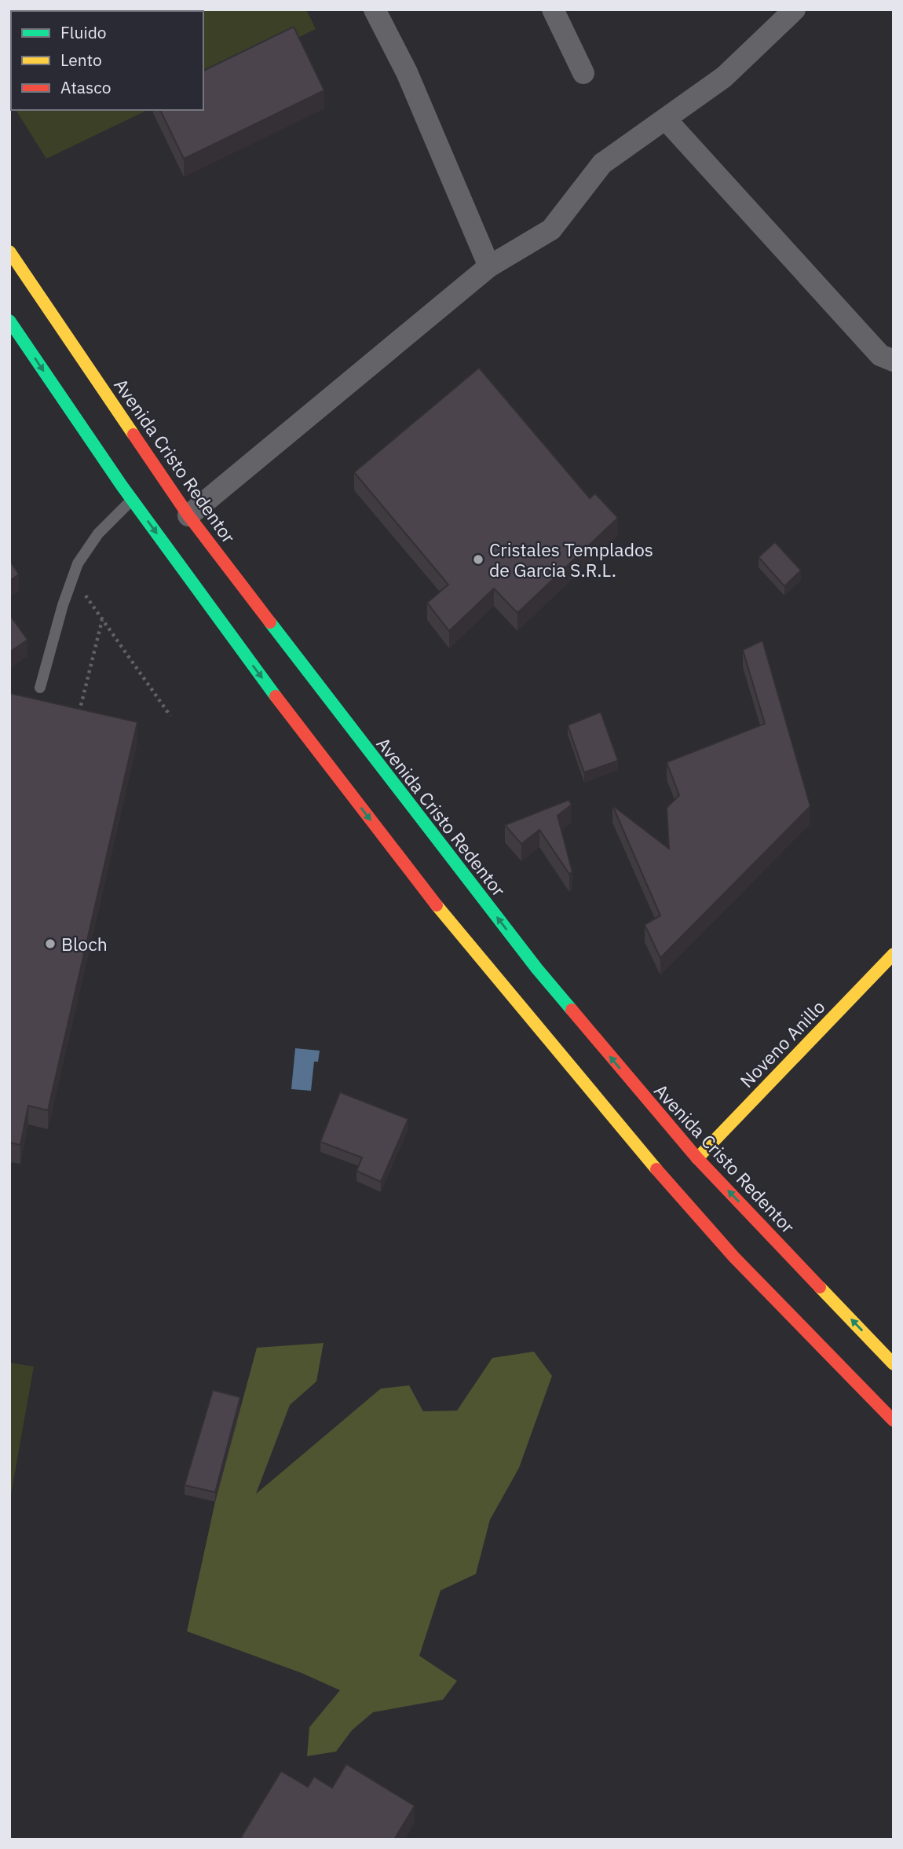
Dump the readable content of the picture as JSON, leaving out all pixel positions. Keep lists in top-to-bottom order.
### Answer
{
  "streets": {
    "main road": ["Avenida Cristo Redentor", "Noveno Anillo"]
  },
  "crossings": [
    ["Avenida Cristo Redentor", "Noveno Anillo"]
  ],
  "places": ["Cristales Templados de Garcia S.R.L.", "Bloch"],
  "legend": ["Fluido", "Lento", "Atasco"]
}
